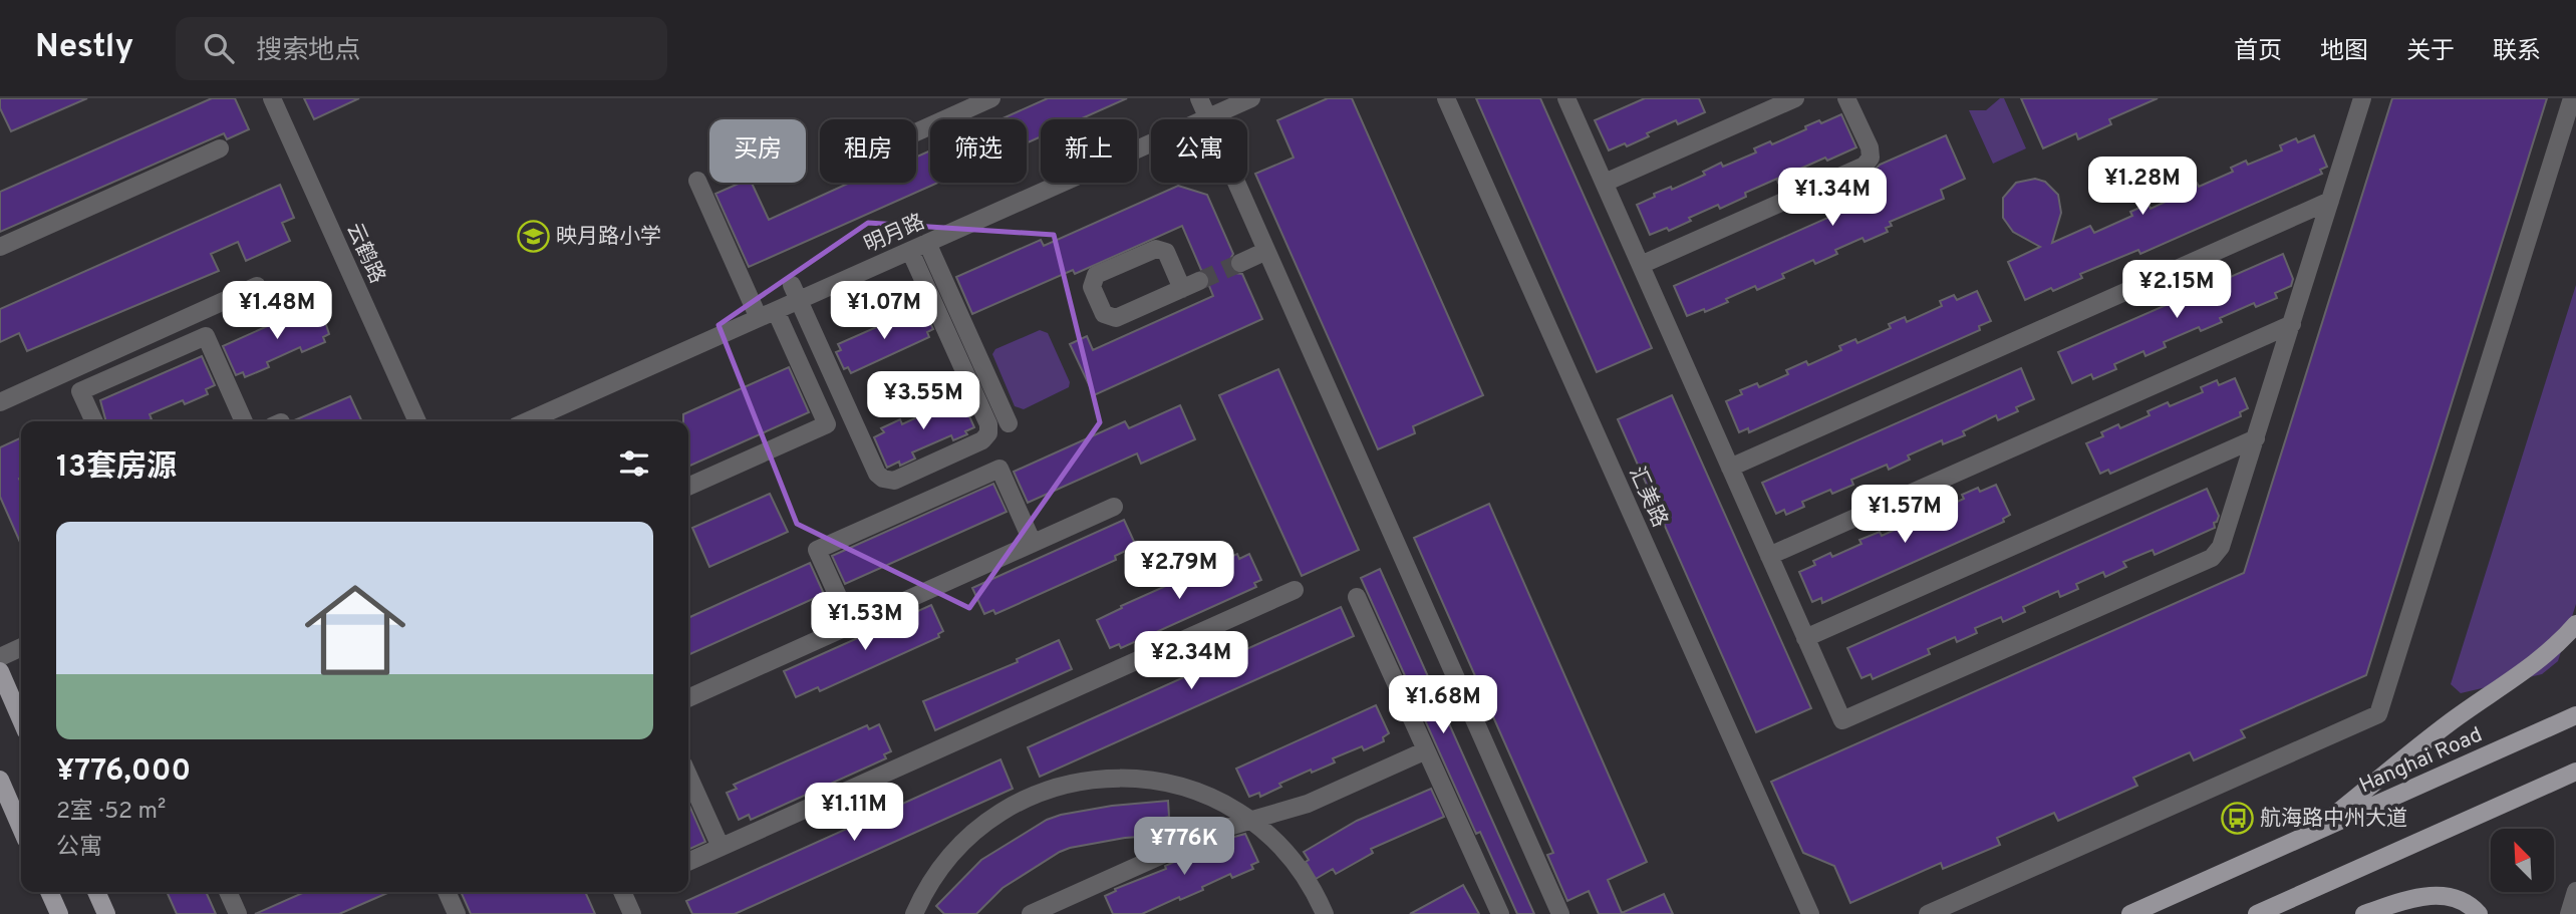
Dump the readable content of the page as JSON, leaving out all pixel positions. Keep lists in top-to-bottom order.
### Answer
{
  "streets": {
    "main road": ["Hanghai Road"],
    "street": ["明月路", "云鹤路", "汇美路"]
  },
  "places": {
    "school or university": ["映月路小学"],
    "bus stop": ["航海路中州大道"]
  },
  "north": "top left",
  "page": {
    "header": "Nestly",
    "search": "搜索地点",
    "nav": [
      "首页",
      "地图",
      "关于",
      "联系"
    ],
    "chip": [
      "买房",
      "租房",
      "筛选",
      "新上",
      "公寓"
    ],
    "price": [
      "¥1.28M",
      "¥1.34M",
      "¥2.15M",
      "¥1.48M",
      "¥1.07M",
      "¥3.55M",
      "¥1.57M",
      "¥2.79M",
      "¥1.53M",
      "¥2.34M",
      "¥1.68M",
      "¥1.11M",
      "¥776K"
    ],
    "heading": "13套房源",
    "list": [
      {
        "name": "¥776,000",
        "note": "2室 · 52 m² · 公寓"
      }
    ]
  }
}
